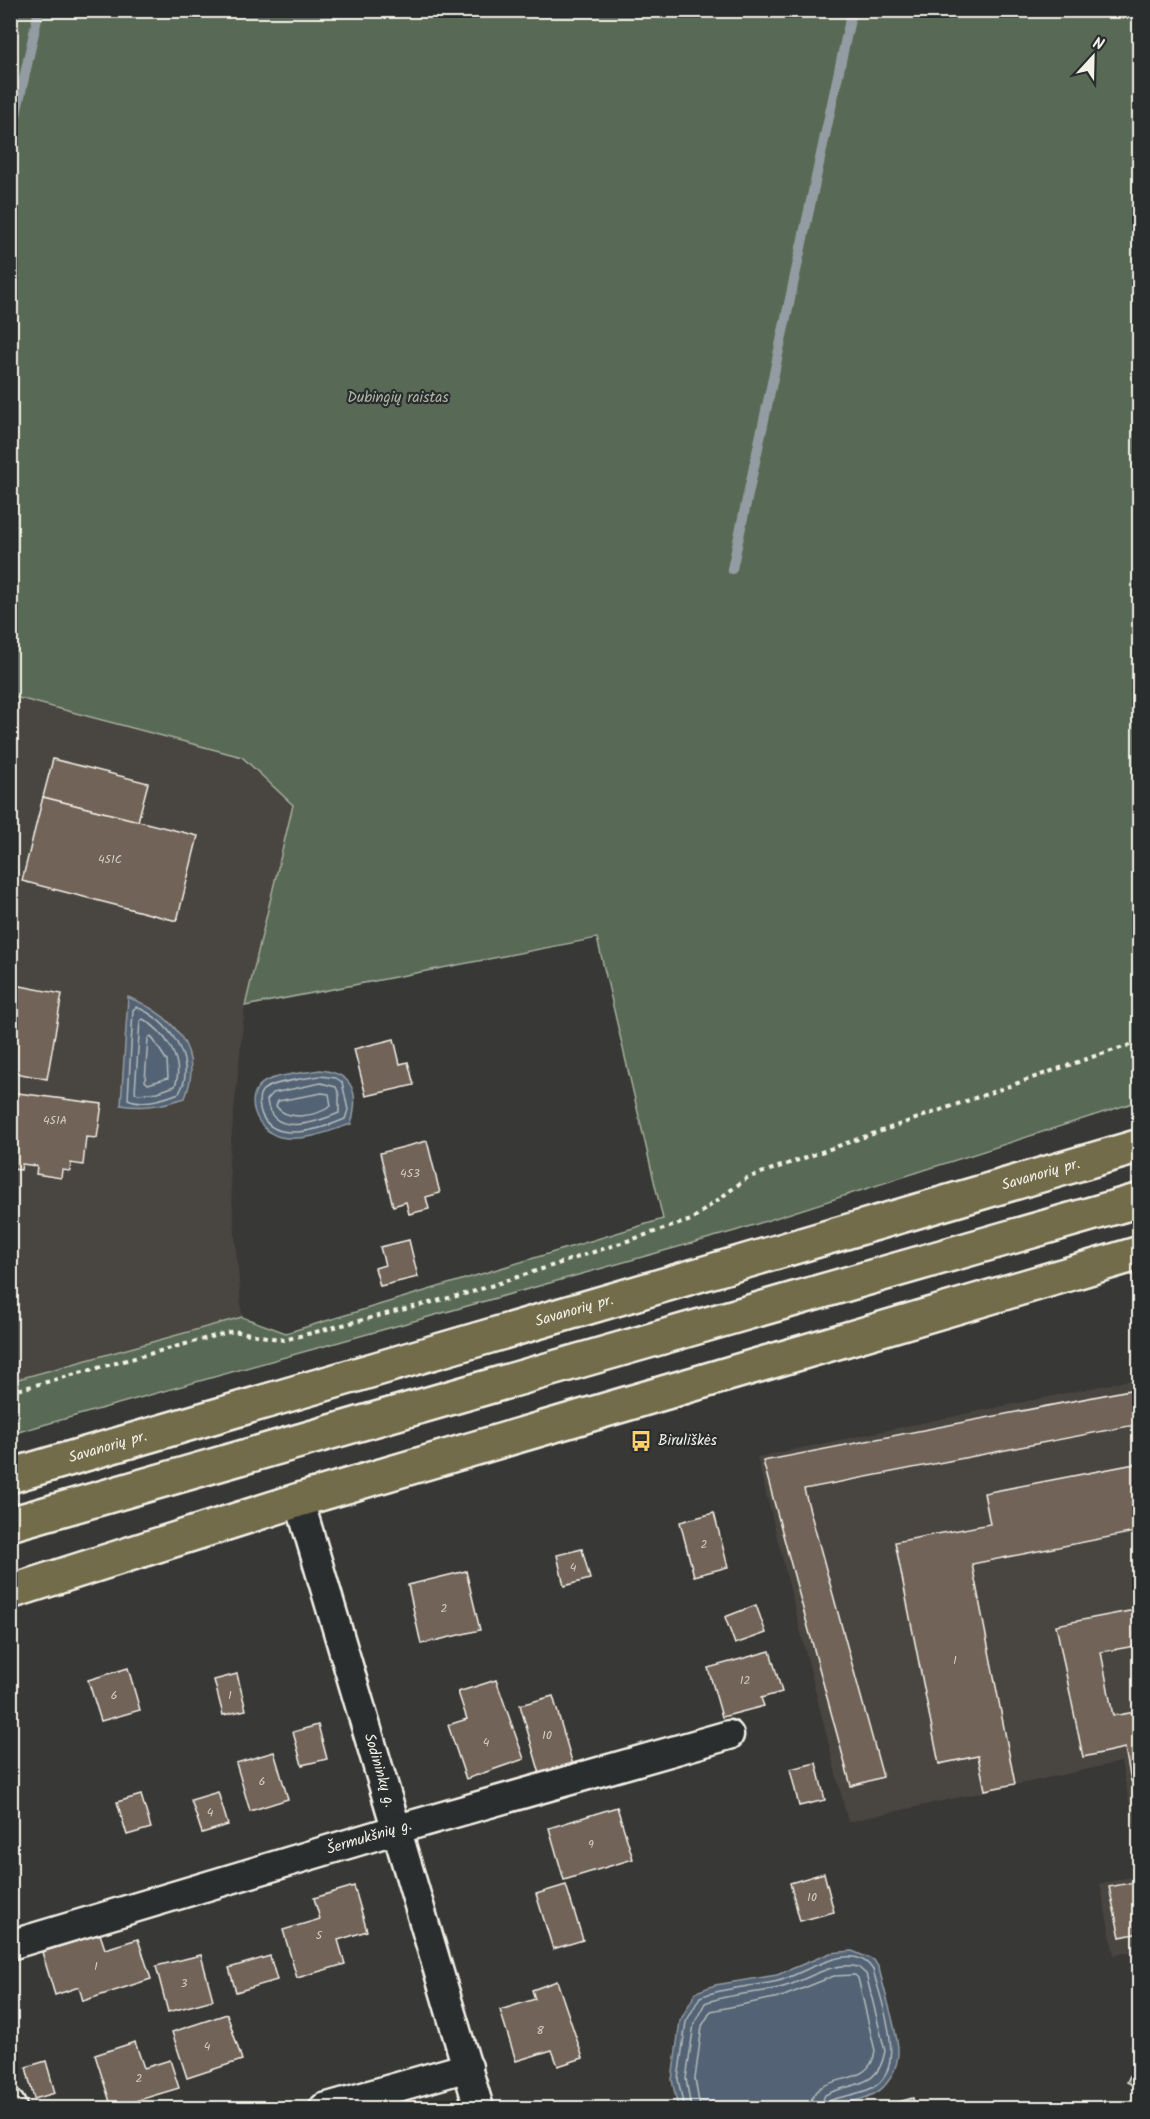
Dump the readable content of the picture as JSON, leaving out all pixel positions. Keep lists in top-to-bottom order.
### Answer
{
  "streets": {
    "highway": ["Savanorių pr."],
    "street": ["Sodininkų g.", "Šermukšnių g."]
  },
  "crossings": [
    ["Sodininkų g.", "Šermukšnių g."]
  ],
  "parks": ["Dubingių raistas"],
  "places": {
    "bus stop": ["Biruliškės"]
  },
  "house_numbers": [
    "451C",
    "451A",
    "453",
    "2",
    "4",
    "2",
    "1",
    "12",
    "6",
    "1",
    "10",
    "4",
    "6",
    "4",
    "9",
    "10",
    "5",
    "1",
    "3",
    "8",
    "4",
    "2"
  ],
  "north": "top"
}
